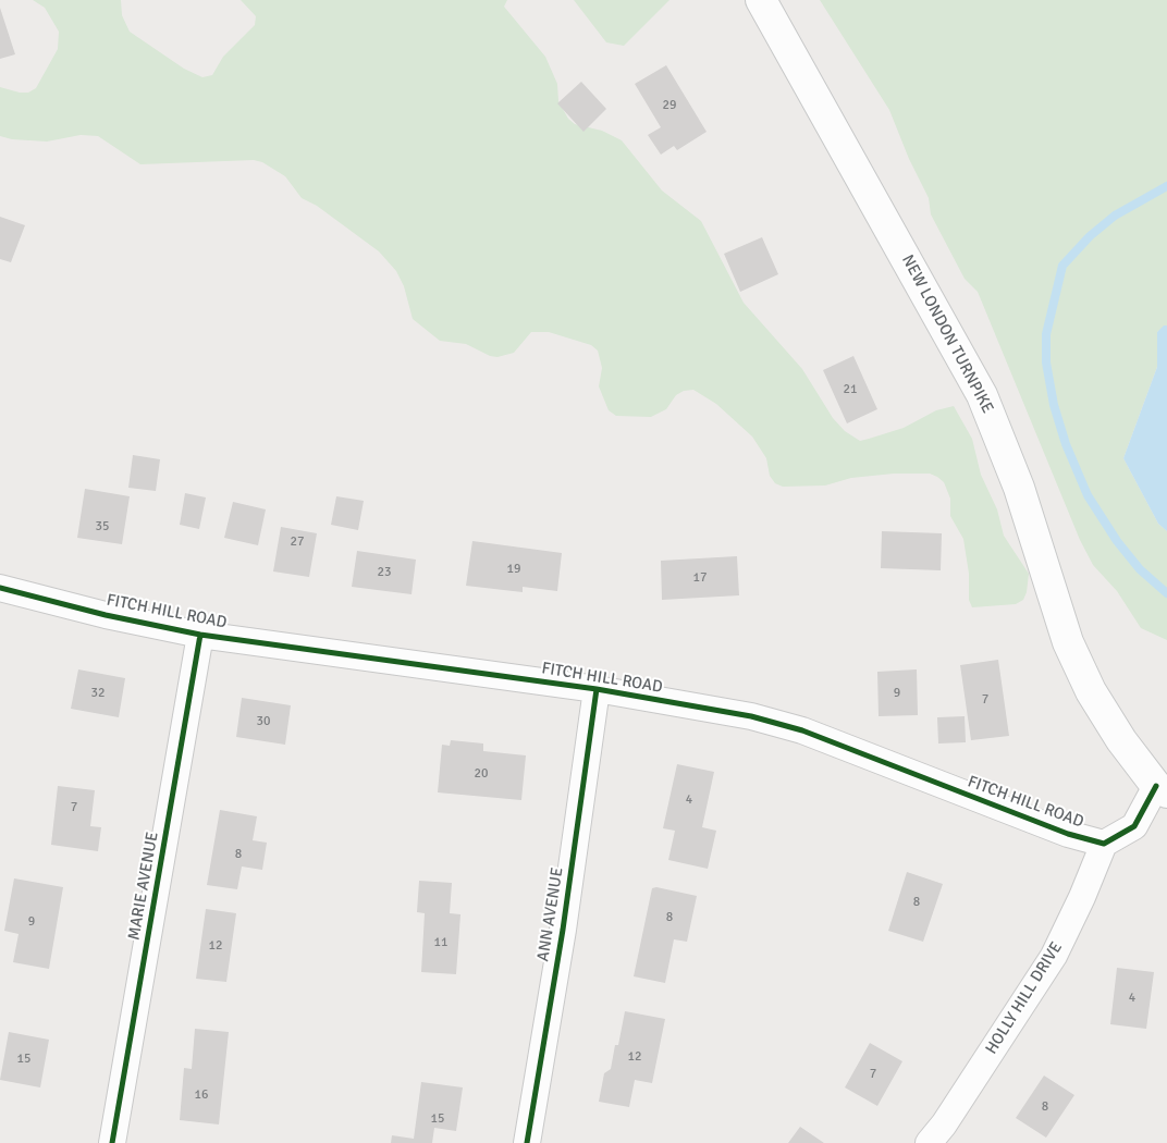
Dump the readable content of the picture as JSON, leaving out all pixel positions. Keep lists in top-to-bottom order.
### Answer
{
  "streets": {
    "main road": ["NEW LONDON TURNPIKE"],
    "street": [
      "FITCH HILL ROAD",
      "MARIE AVENUE",
      "ANN AVENUE",
      "HOLLY HILL DRIVE"
    ]
  },
  "crossings": [
    ["FITCH HILL ROAD", "MARIE AVENUE"],
    ["FITCH HILL ROAD", "ANN AVENUE"],
    ["FITCH HILL ROAD", "HOLLY HILL DRIVE"]
  ],
  "house_numbers": [
    "29",
    "21",
    "35",
    "27",
    "19",
    "23",
    "17",
    "32",
    "9",
    "7",
    "30",
    "20",
    "4",
    "7",
    "8",
    "8",
    "8",
    "9",
    "11",
    "12",
    "4",
    "12",
    "15",
    "7",
    "16",
    "8",
    "15"
  ]
}
